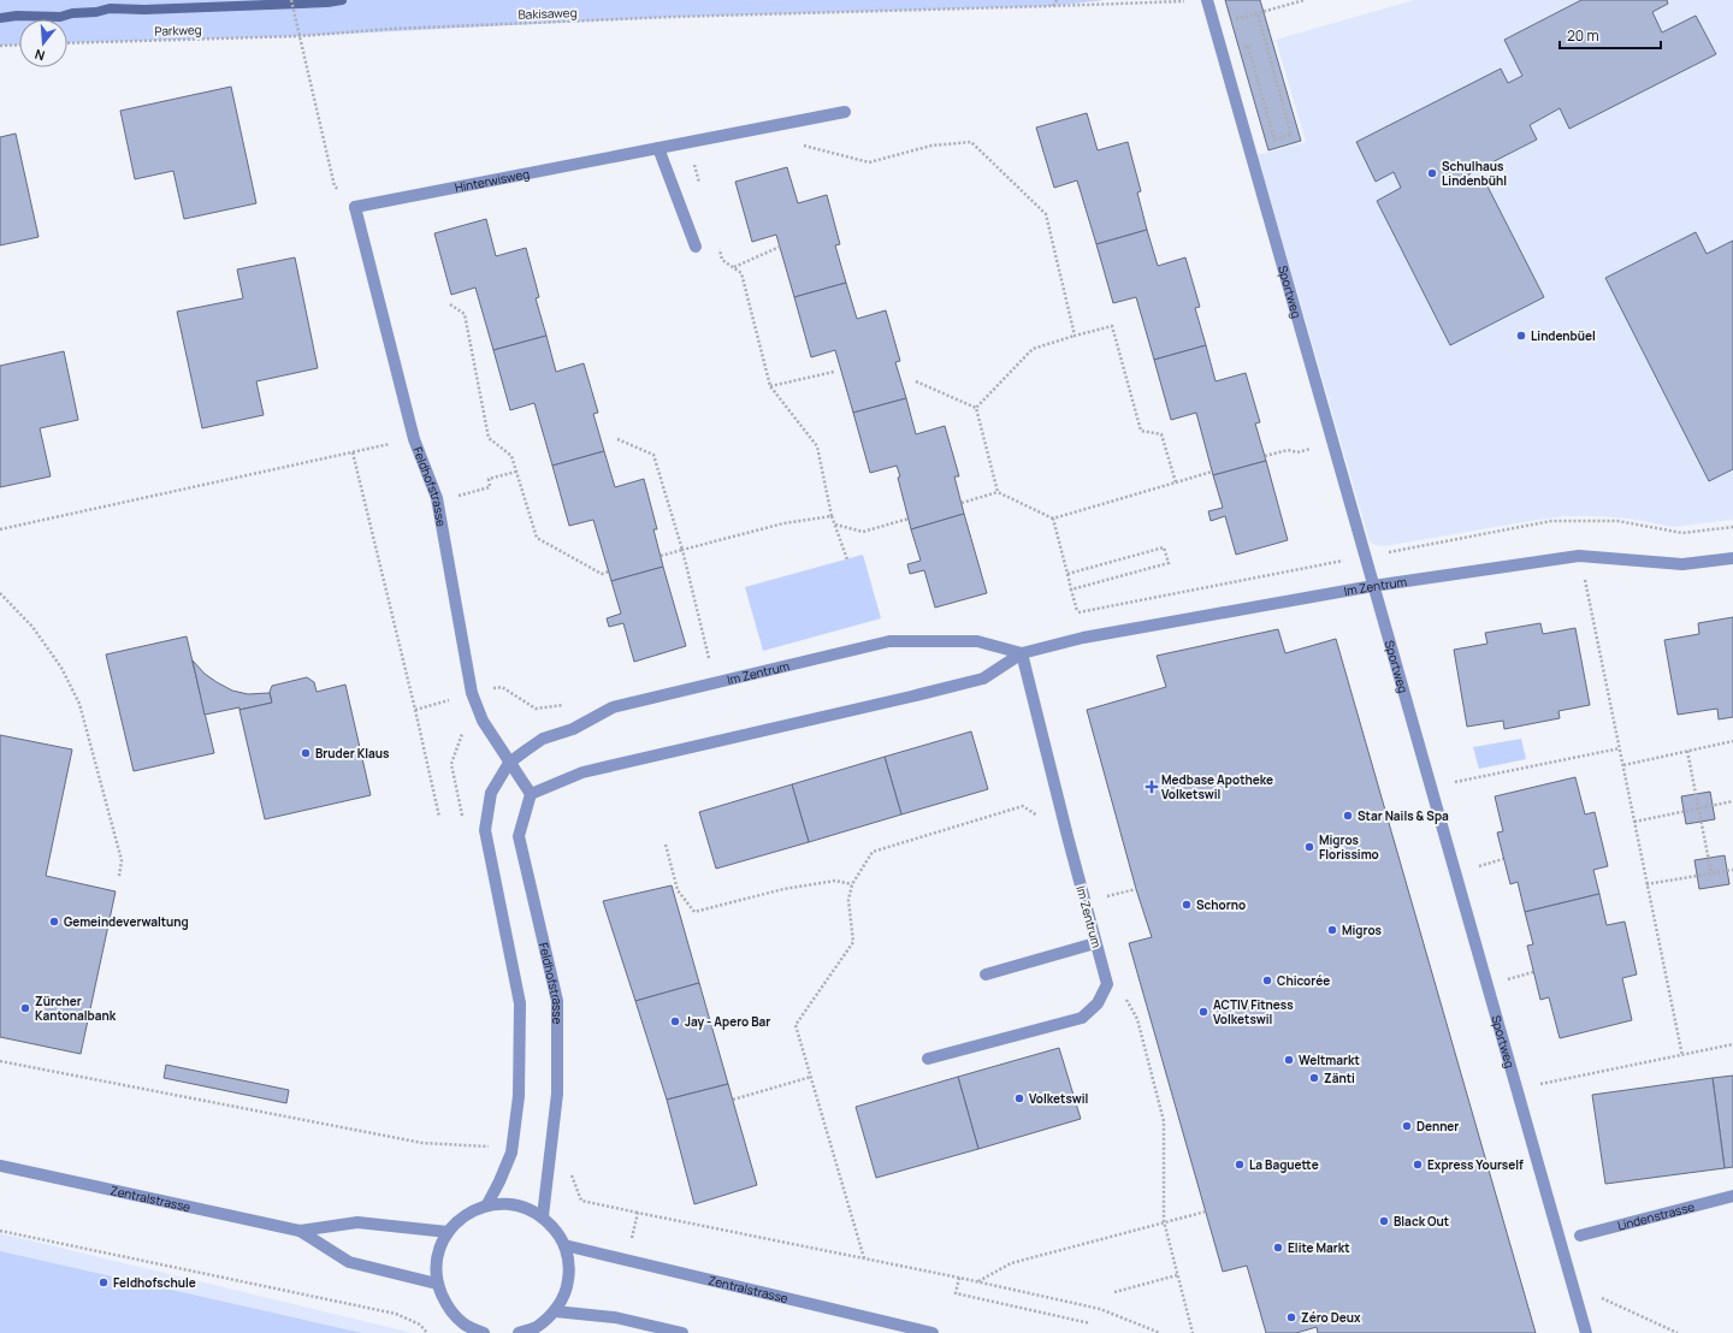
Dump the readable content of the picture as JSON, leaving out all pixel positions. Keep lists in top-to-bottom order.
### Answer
{
  "streets": {
    "street": [
      "Hinterwisweg",
      "Sportweg",
      "Feldhofstrasse",
      "Im Zentrum",
      "Zentralstrasse",
      "Lindenstrasse"
    ],
    "path": ["Bakisaweg", "Parkweg"]
  },
  "crossings": [
    ["Bakisaweg", "Parkweg"],
    ["Hinterwisweg", "Feldhofstrasse"],
    ["Sportweg", "Im Zentrum"],
    ["Feldhofstrasse", "Im Zentrum"]
  ],
  "places": {
    "other": [
      "Schulhaus Lindenbühl",
      "Lindenbüel",
      "Bruder Klaus",
      "Star Nails & Spa",
      "Migros Florissimo",
      "Schorno",
      "Gemeindeverwaltung",
      "Migros",
      "Chicorée",
      "Zürcher Kantonalbank",
      "ACTIV Fitness Volketswil",
      "Jay - Apero Bar",
      "Weltmarkt",
      "Zänti",
      "Volketswil",
      "Denner",
      "La Baguette",
      "Express Yourself",
      "Black Out",
      "Elite Markt",
      "Feldhofschule",
      "Zéro Deux"
    ],
    "health": ["Medbase Apotheke Volketswil"]
  },
  "scale_bar": "20 m",
  "north": "bottom"
}
